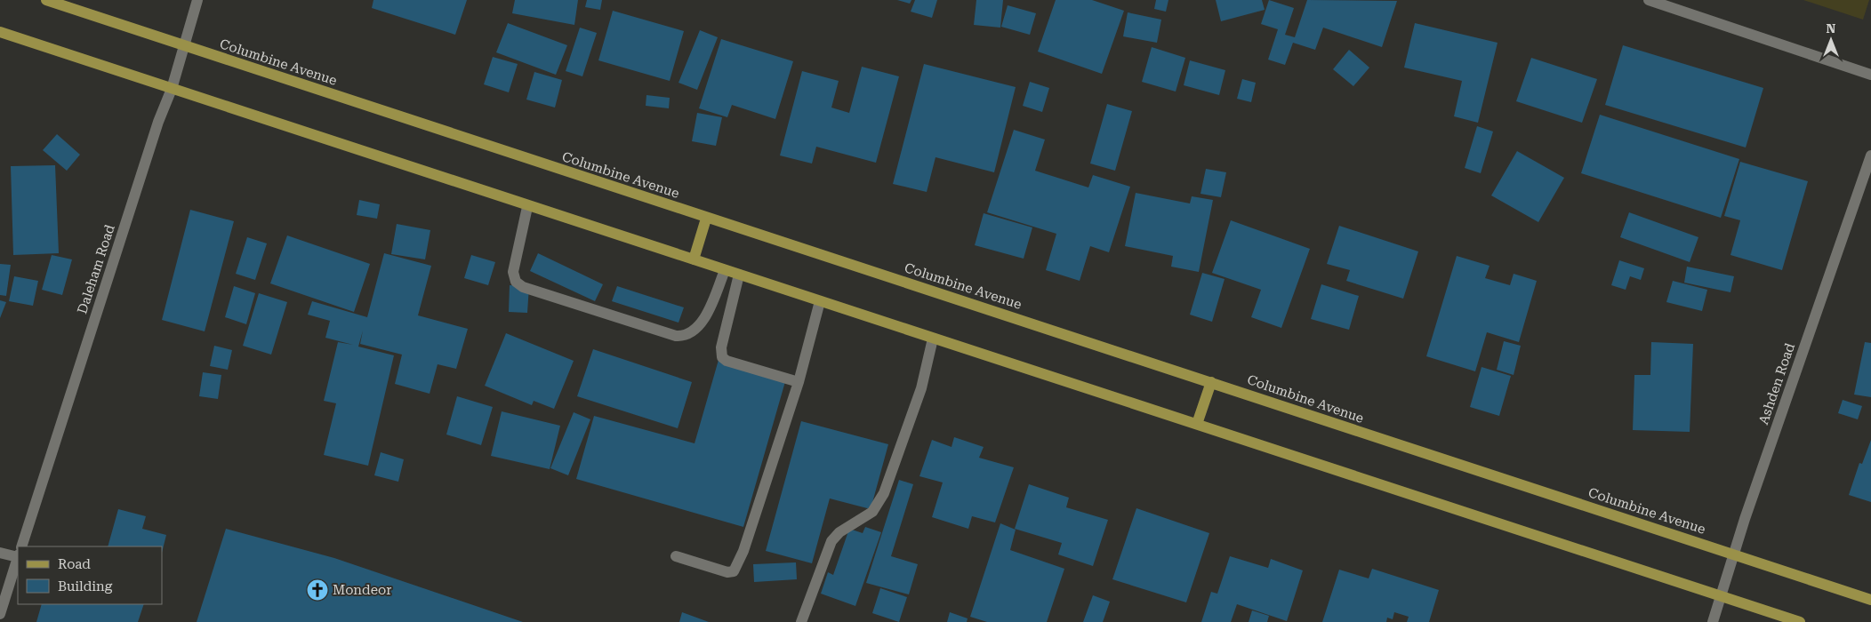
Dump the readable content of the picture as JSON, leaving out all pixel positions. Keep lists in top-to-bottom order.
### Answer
{
  "streets": {
    "main road": ["Columbine Avenue"],
    "street": ["Daleham Road", "Ashden Road"]
  },
  "crossings": [
    ["Columbine Avenue", "Daleham Road"],
    ["Columbine Avenue", "Ashden Road"]
  ],
  "places": {
    "church": ["Mondeor"]
  },
  "legend": ["Road", "Building"],
  "north": "top"
}
